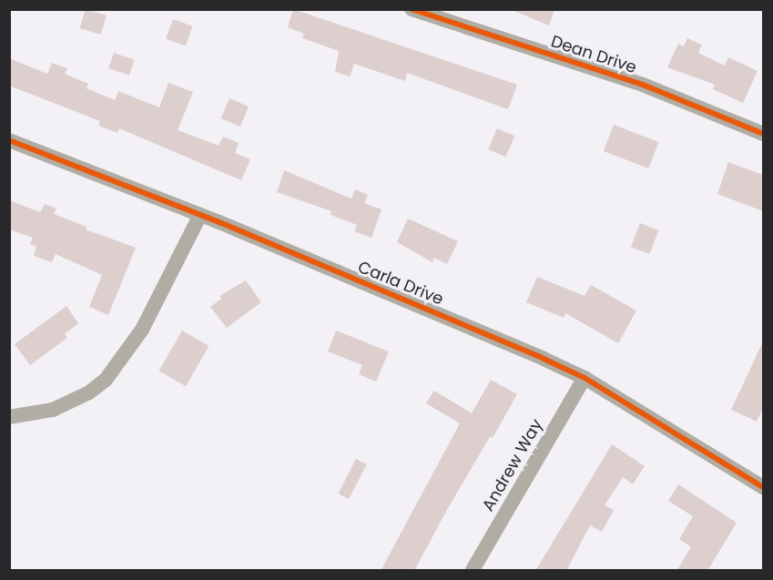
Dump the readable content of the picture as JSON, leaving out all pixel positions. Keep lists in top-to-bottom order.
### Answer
{
  "streets": {
    "street": ["Dean Drive", "Carla Drive", "Andrew Way"]
  },
  "crossings": [
    ["Carla Drive", "Andrew Way"]
  ]
}
